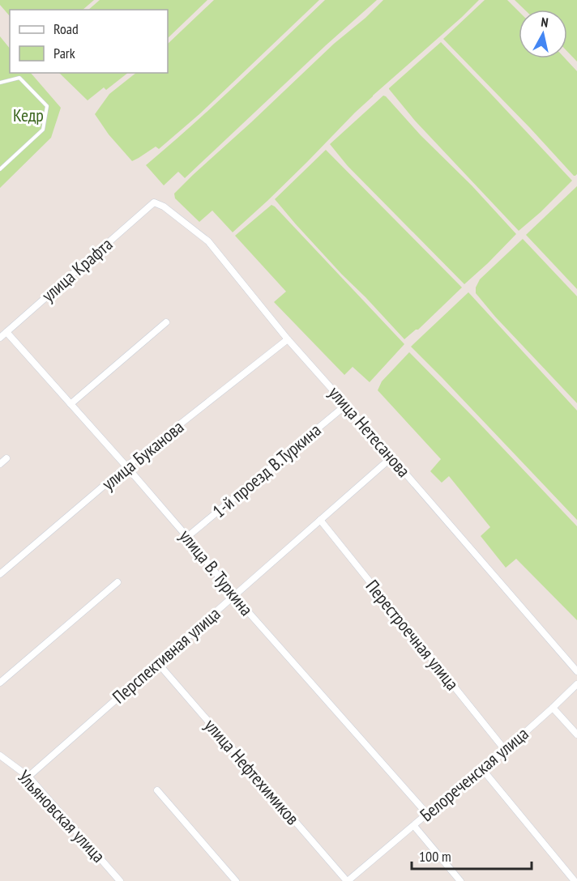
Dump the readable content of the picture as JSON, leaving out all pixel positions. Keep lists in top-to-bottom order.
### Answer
{
  "streets": {
    "street": [
      "улица Крафта",
      "улица Нетесанова",
      "улица Буканова",
      "1-й проезд В.Туркина",
      "улица В. Туркина",
      "Перестроечная улица",
      "Перспективная улица",
      "улица Нефтехимиков",
      "Белореченская улица",
      "Ульяновская улица"
    ]
  },
  "crossings": [
    ["улица Крафта", "улица Нетесанова"],
    ["улица Крафта", "улица В. Туркина"],
    ["улица Нетесанова", "улица Буканова"],
    ["улица Нетесанова", "1-й проезд В.Туркина"],
    ["улица Нетесанова", "Перспективная улица"],
    ["улица Буканова", "улица В. Туркина"],
    ["1-й проезд В.Туркина", "улица В. Туркина"],
    ["улица В. Туркина", "Перспективная улица"],
    ["улица В. Туркина", "Белореченская улица"],
    ["Перестроечная улица", "Перспективная улица"],
    ["Перестроечная улица", "Белореченская улица"],
    ["Перспективная улица", "улица Нефтехимиков"],
    ["Перспективная улица", "Ульяновская улица"],
    ["улица Нефтехимиков", "Белореченская улица"]
  ],
  "parks": ["Кедр"],
  "legend": ["Road", "Park"],
  "scale_bar": "100 m",
  "north": "top"
}
